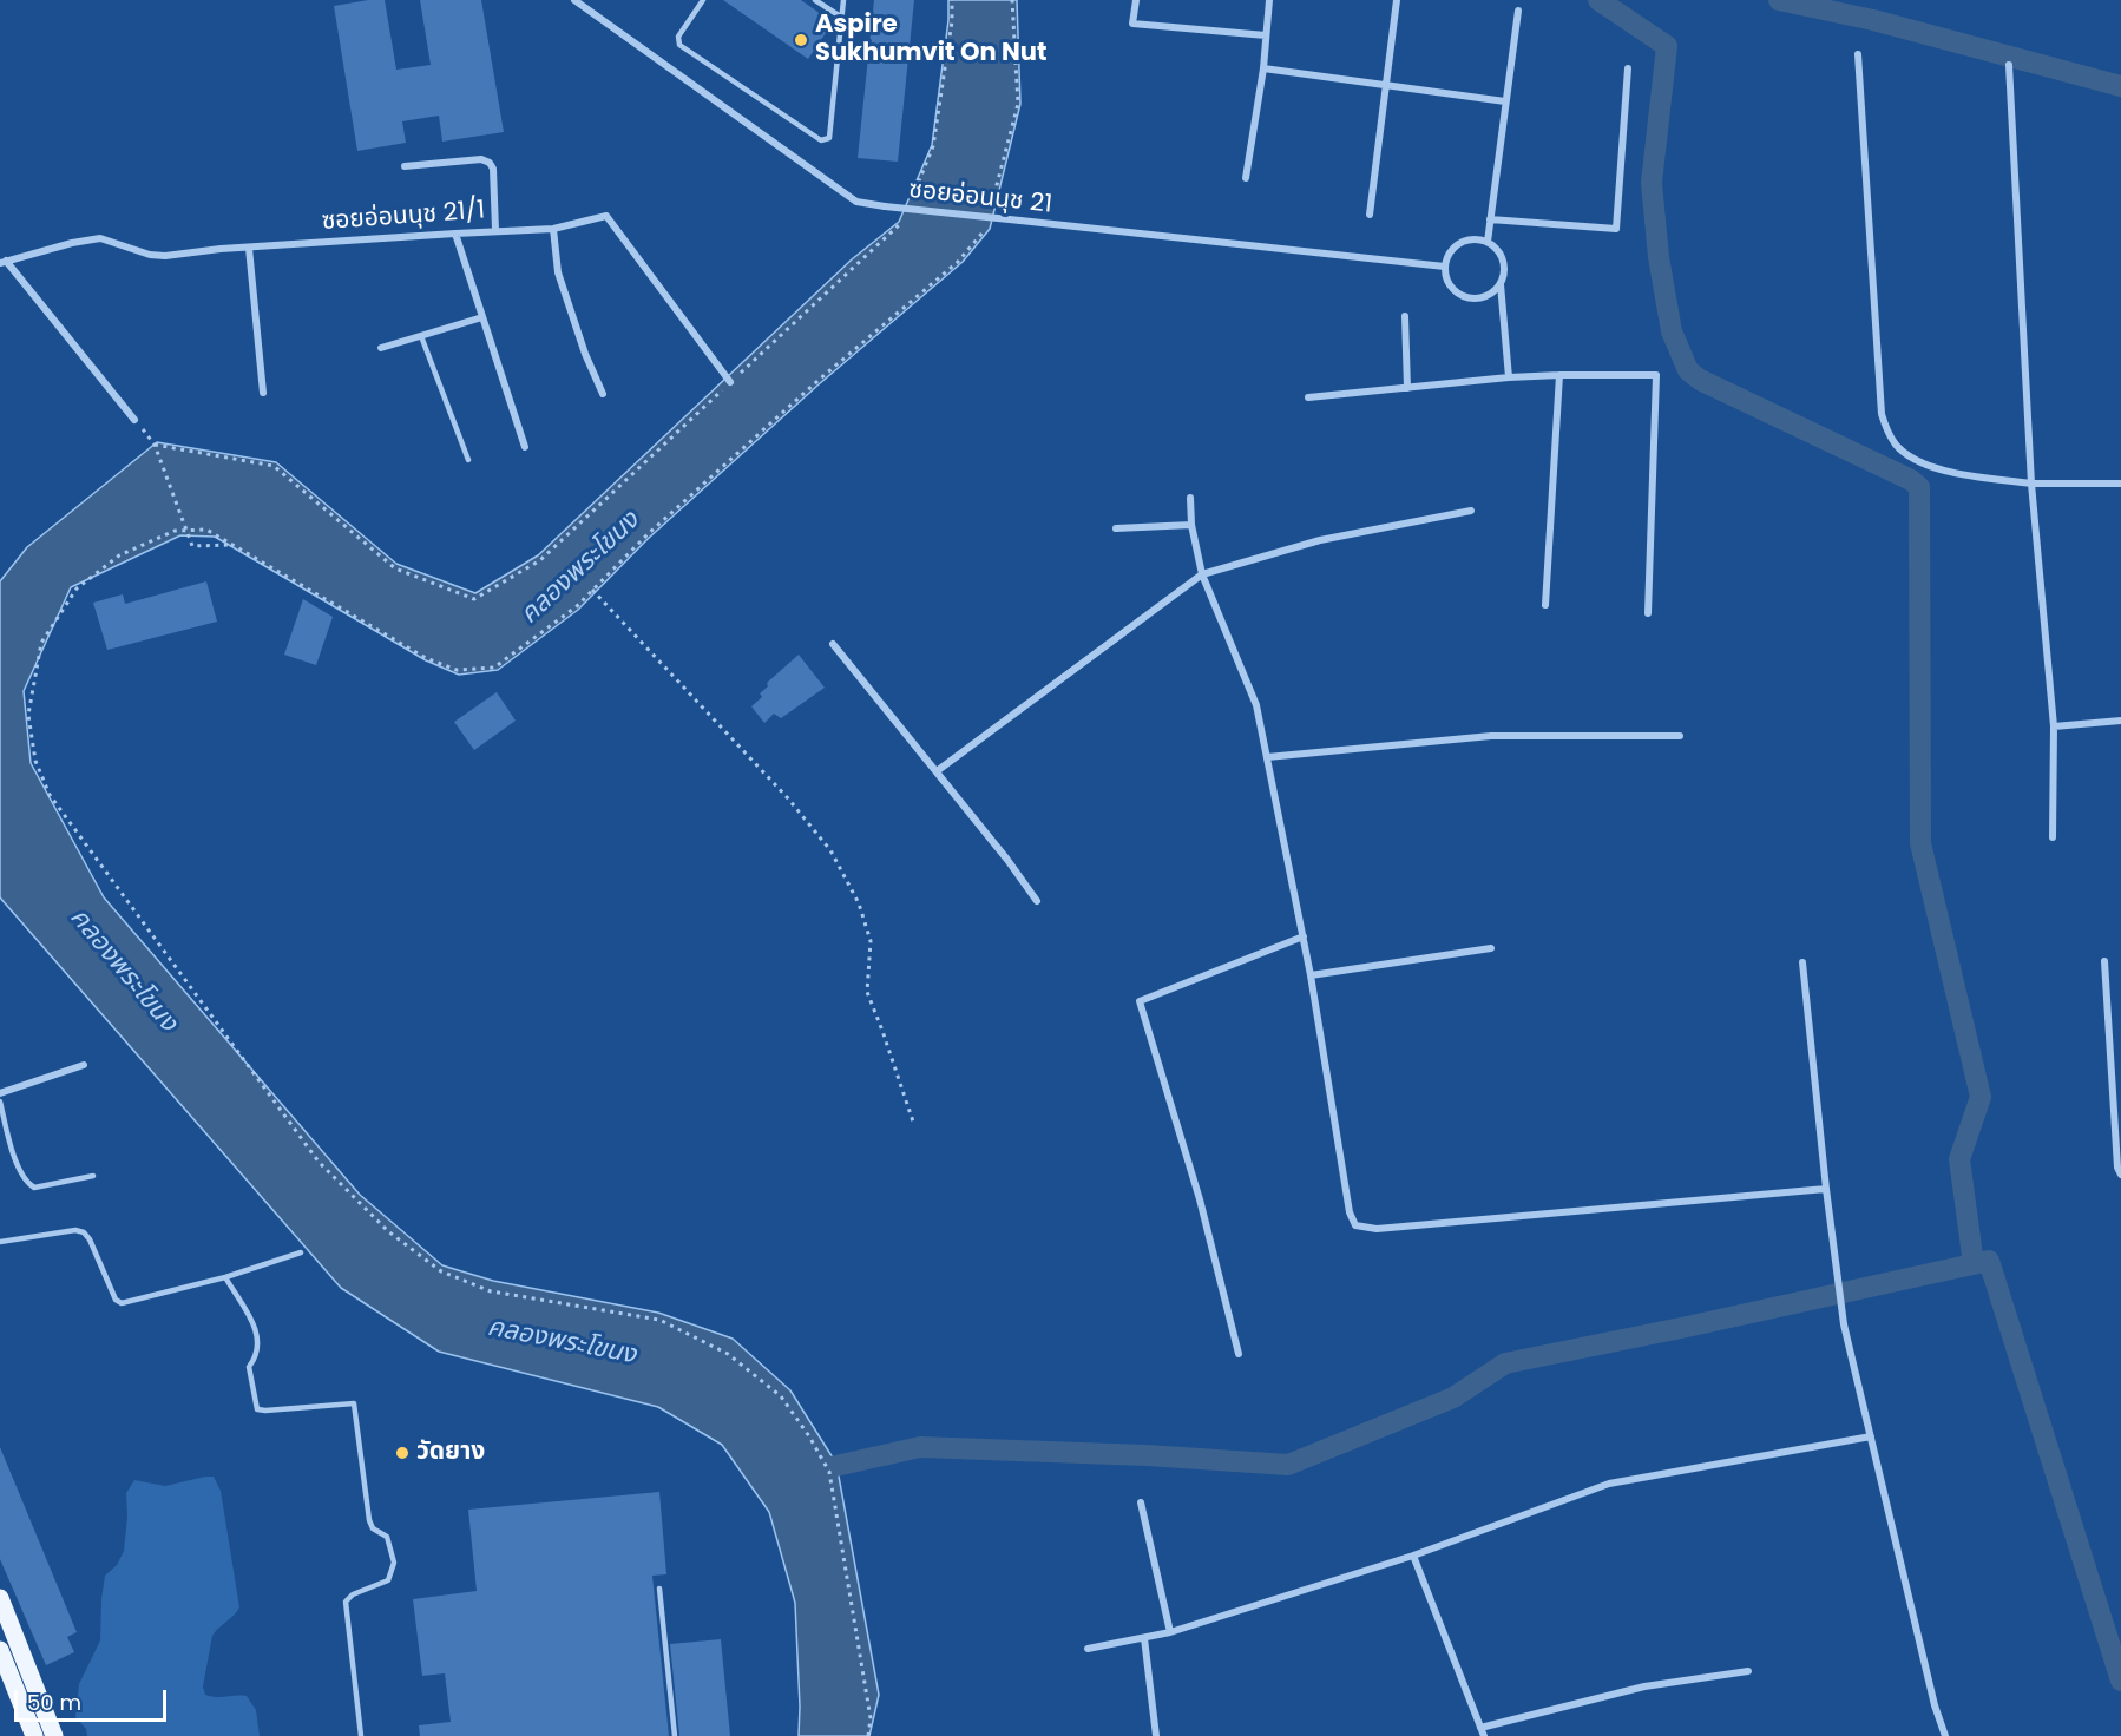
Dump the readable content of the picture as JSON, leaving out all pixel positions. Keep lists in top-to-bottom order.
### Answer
{
  "streets": {
    "street": ["ซอยอ่อนนุช 21", "ซอยอ่อนนุช 21/1"]
  },
  "water": ["คลองพระโขนง"],
  "places": ["Aspire Sukhumvit On Nut", "วัดยาง"],
  "scale_bar": "50 m"
}
